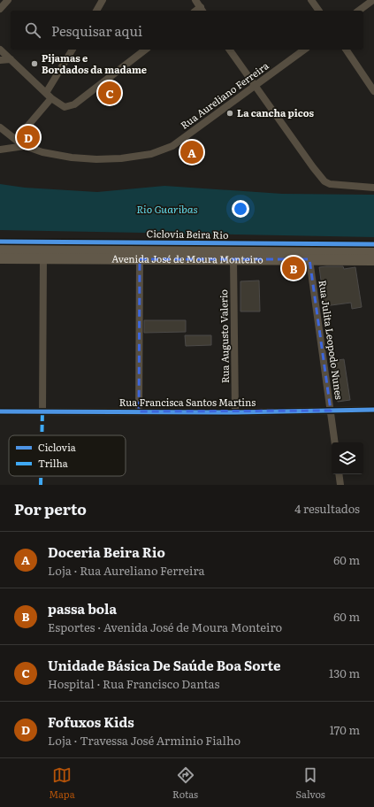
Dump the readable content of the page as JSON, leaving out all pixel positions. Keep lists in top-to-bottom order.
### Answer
{
  "streets": {
    "main road": ["Avenida José de Moura Monteiro"],
    "street": [
      "Rua Aureliano Ferreira",
      "Rua Augusto Valerio",
      "Rua Julita Leopodo Nunes",
      "Rua Francisca Santos Martins"
    ],
    "cycle path": ["Ciclovia Beira Rio"]
  },
  "crossings": [
    ["Avenida José de Moura Monteiro", "Rua Augusto Valerio"],
    ["Avenida José de Moura Monteiro", "Rua Julita Leopodo Nunes"],
    ["Rua Augusto Valerio", "Rua Francisca Santos Martins"],
    ["Rua Julita Leopodo Nunes", "Rua Francisca Santos Martins"]
  ],
  "water": ["Rio Guaribas"],
  "places": ["Pijamas e Bordados da madame", "La cancha picos"],
  "legend": ["Ciclovia", "Trilha"],
  "page": {
    "search": "Pesquisar aqui",
    "pins": [
      "C",
      "D",
      "A",
      "B"
    ],
    "heading": ["Por perto", "4 resultados"],
    "list": [
      {
        "mark": "A",
        "name": "Doceria Beira Rio",
        "note": "Loja · Rua Aureliano Ferreira",
        "value": "60 m"
      },
      {
        "mark": "B",
        "name": "passa bola",
        "note": "Esportes · Avenida José de Moura Monteiro",
        "value": "60 m"
      },
      {
        "mark": "C",
        "name": "Unidade Básica De Saúde Boa Sorte",
        "note": "Hospital · Rua Francisco Dantas",
        "value": "130 m"
      },
      {
        "mark": "D",
        "name": "Fofuxos Kids",
        "note": "Loja · Travessa José Arminio Fialho",
        "value": "170 m"
      }
    ],
    "nav": ["Mapa", "Rotas", "Salvos"]
  }
}
